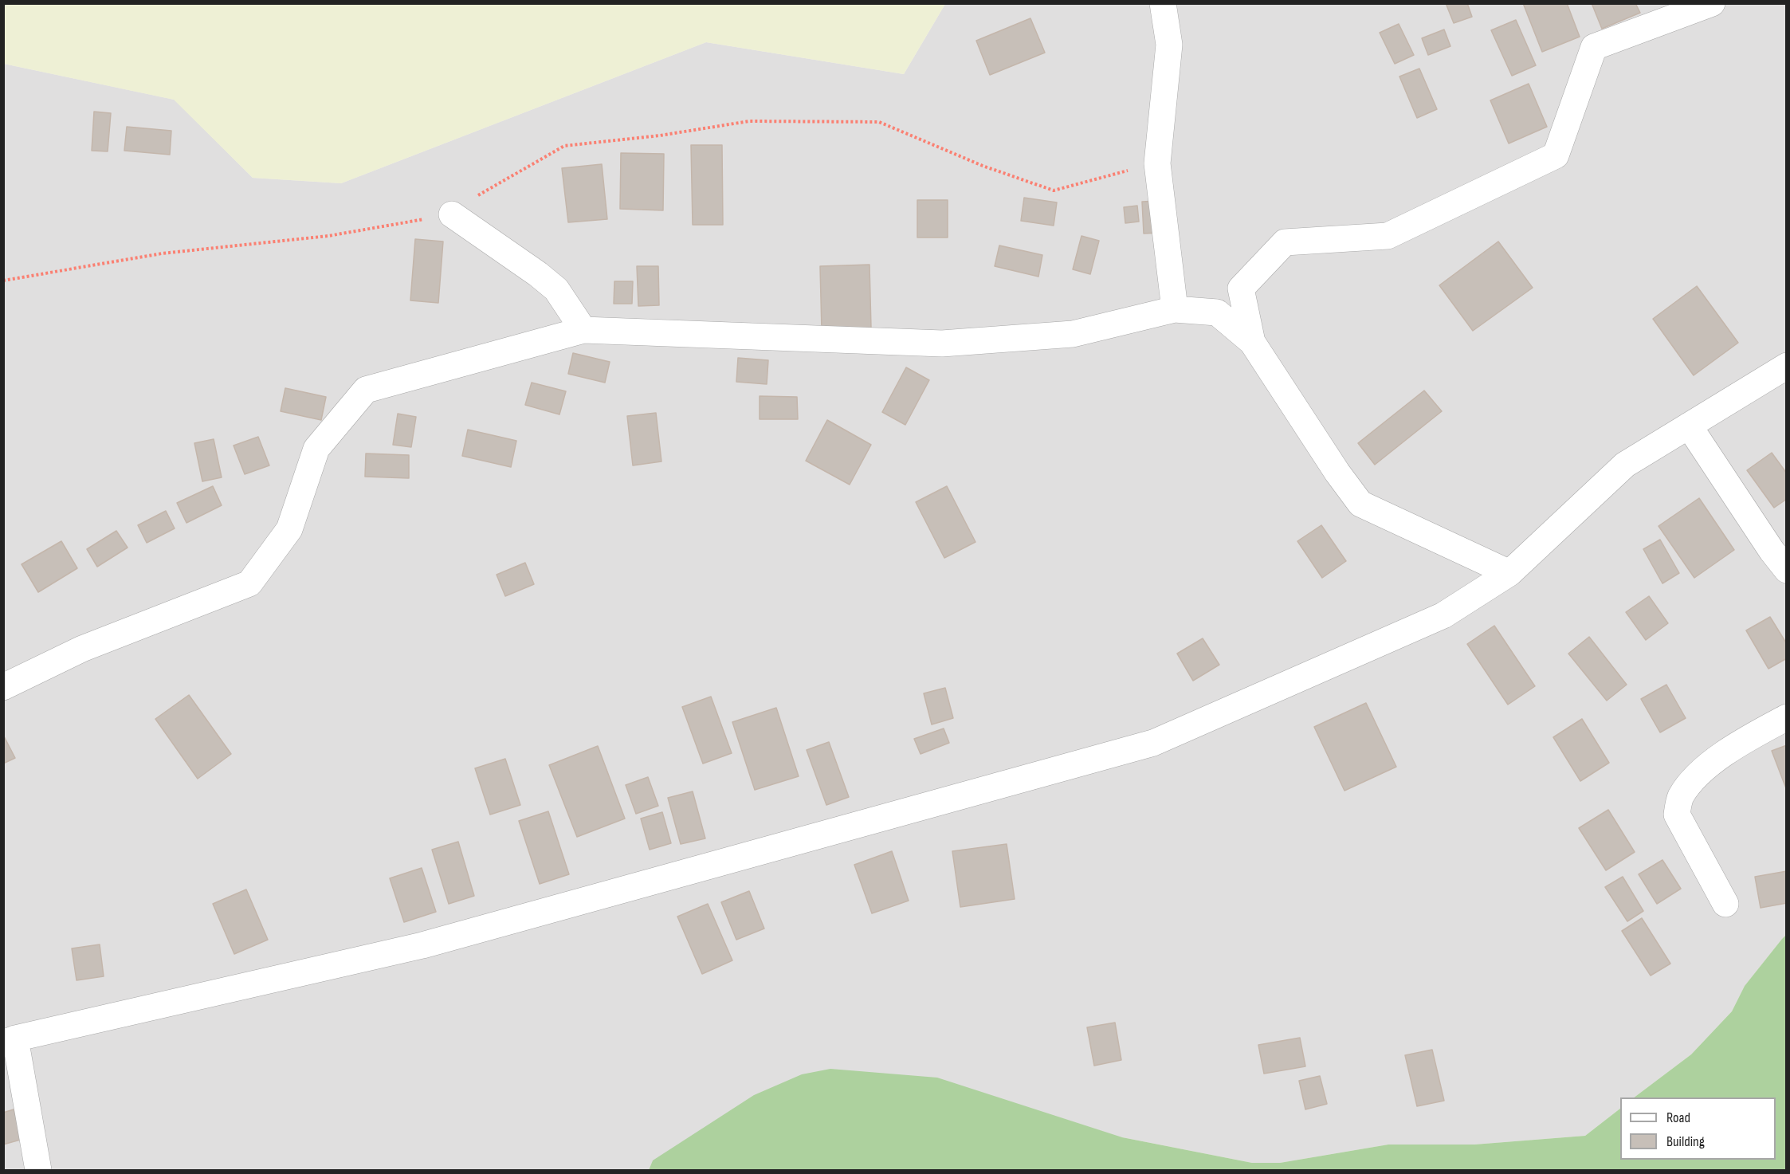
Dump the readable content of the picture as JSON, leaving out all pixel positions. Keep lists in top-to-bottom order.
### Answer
{
  "legend": ["Road", "Building"]
}
